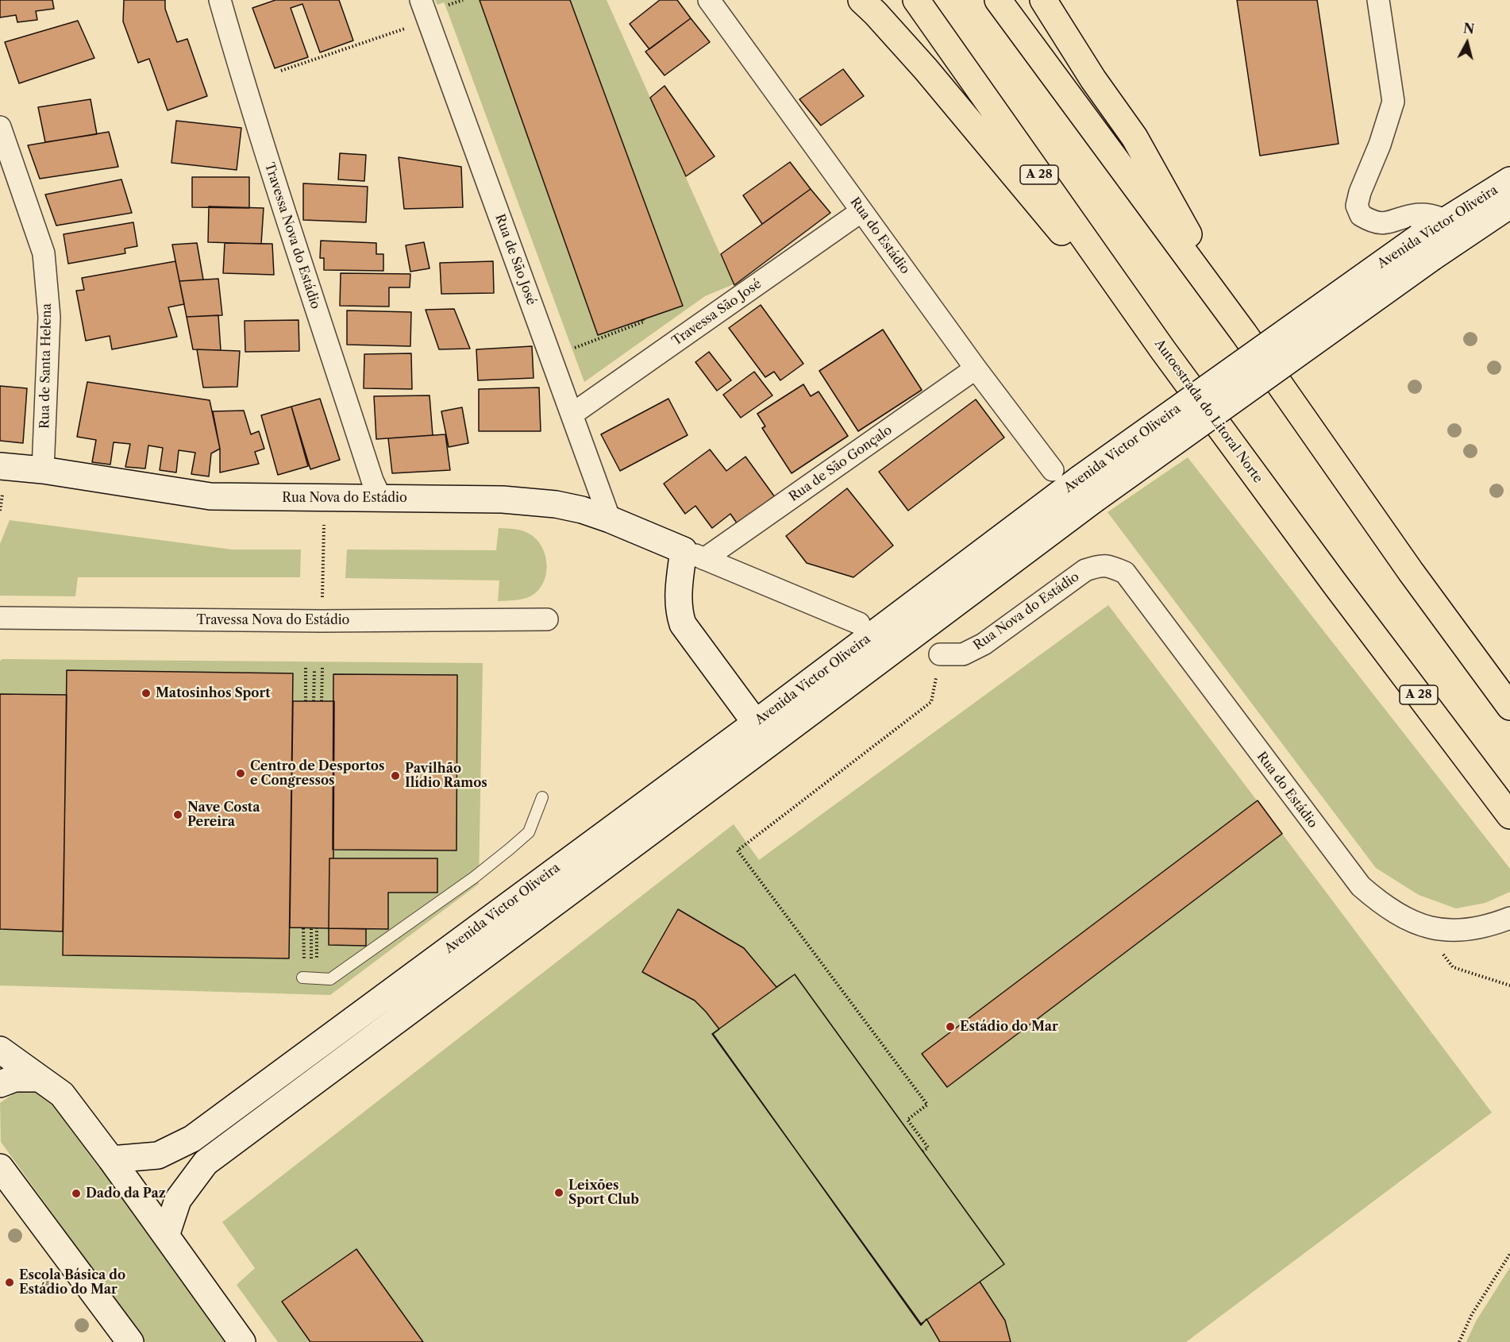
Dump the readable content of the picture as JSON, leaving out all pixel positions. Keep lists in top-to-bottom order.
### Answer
{
  "streets": {
    "highway": ["A 28", "Autoestrada do Litoral Norte"],
    "street": [
      "Avenida Victor Oliveira",
      "Travessa Nova do Estádio",
      "Rua do Estádio",
      "Rua de São José",
      "Travessa São José",
      "Rua de Santa Helena",
      "Rua de São Gonçalo",
      "Rua Nova do Estádio"
    ]
  },
  "crossings": [
    ["Travessa Nova do Estádio", "Rua Nova do Estádio"],
    ["Rua do Estádio", "Travessa São José"],
    ["Rua do Estádio", "Rua de São Gonçalo"],
    ["Rua do Estádio", "Rua Nova do Estádio"],
    ["Rua de São José", "Travessa São José"],
    ["Rua de São José", "Rua Nova do Estádio"],
    ["Rua de Santa Helena", "Rua Nova do Estádio"],
    ["Rua de São Gonçalo", "Rua Nova do Estádio"]
  ],
  "places": [
    "Matosinhos Sport",
    "Centro de Desportos e Congressos",
    "Pavilhão Ilídio Ramos",
    "Nave Costa Pereira",
    "Estádio do Mar",
    "Leixões Sport Club",
    "Dado da Paz",
    "Escola Básica do Estádio do Mar"
  ],
  "north": "top"
}
